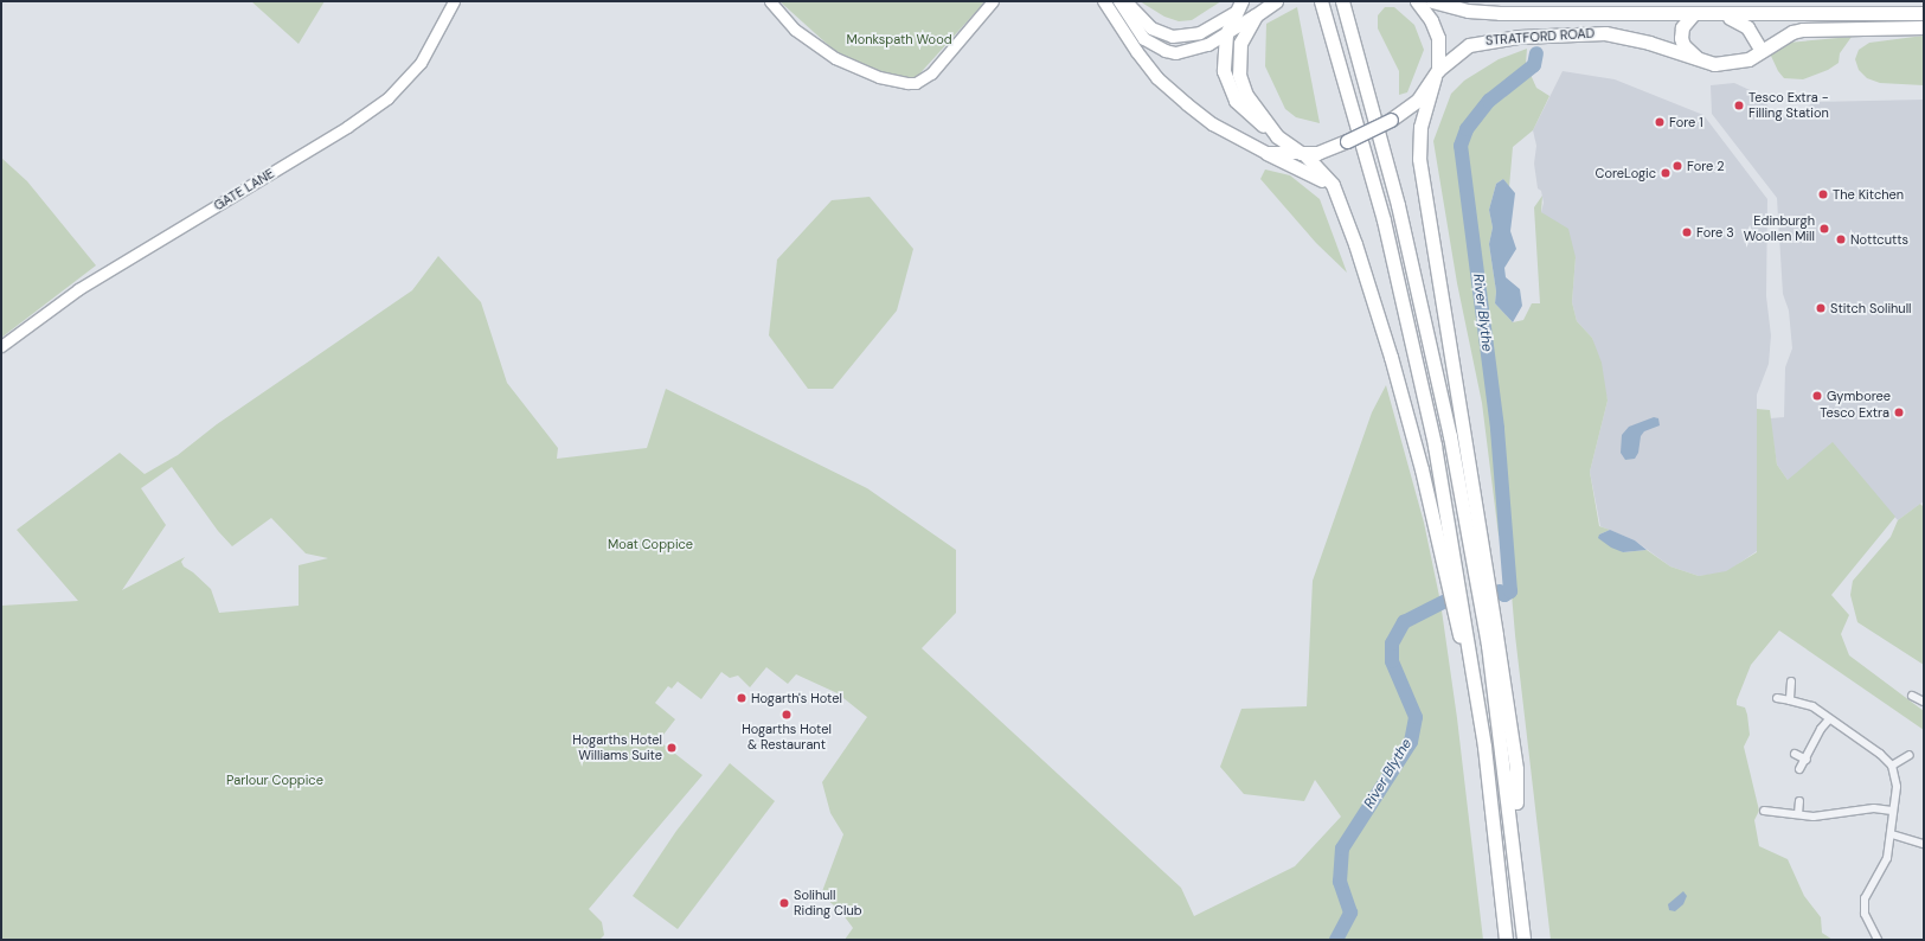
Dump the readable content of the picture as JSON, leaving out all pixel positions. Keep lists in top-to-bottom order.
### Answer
{
  "streets": {
    "highway": ["STRATFORD ROAD"],
    "street": ["GATE LANE"]
  },
  "water": ["River Blythe"],
  "parks": ["Monkspath Wood", "Moat Coppice", "Parlour Coppice"],
  "places": [
    "Tesco Extra - Filling Station",
    "Fore 1",
    "Fore 2",
    "CoreLogic",
    "The Kitchen",
    "Edinburgh Woollen Mill",
    "Fore 3",
    "Nottcutts",
    "Stitch Solihull",
    "Gymboree",
    "Tesco Extra",
    "Hogarth's Hotel",
    "Hogarths Hotel & Restaurant",
    "Hogarths Hotel Williams Suite",
    "Solihull Riding Club"
  ]
}
